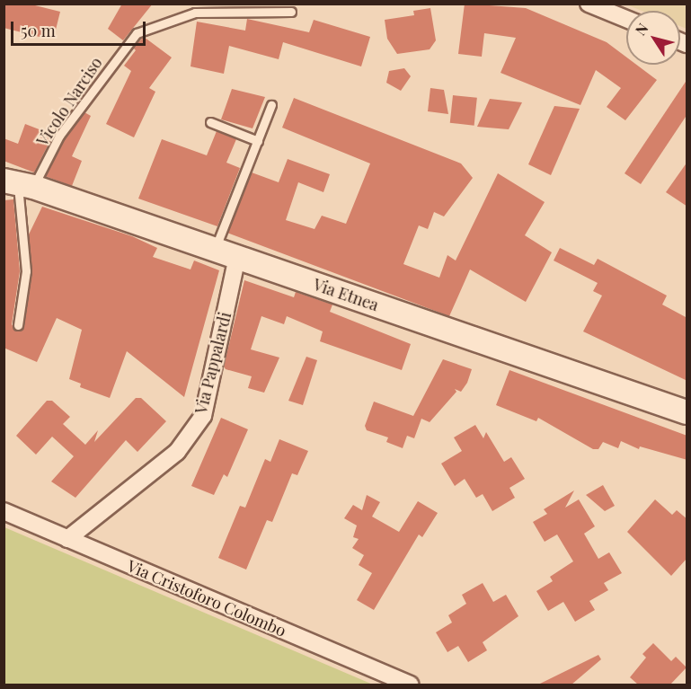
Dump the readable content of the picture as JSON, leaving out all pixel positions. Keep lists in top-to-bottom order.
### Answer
{
  "streets": {
    "main road": ["Via Etnea"],
    "street": ["Via Pappalardi", "Via Cristoforo Colombo"],
    "lane": ["Vicolo Narciso"]
  },
  "crossings": [
    ["Vicolo Narciso", "Via Etnea"],
    ["Via Etnea", "Via Pappalardi"],
    ["Via Pappalardi", "Via Cristoforo Colombo"]
  ],
  "scale_bar": "50 m",
  "north": "top left"
}
